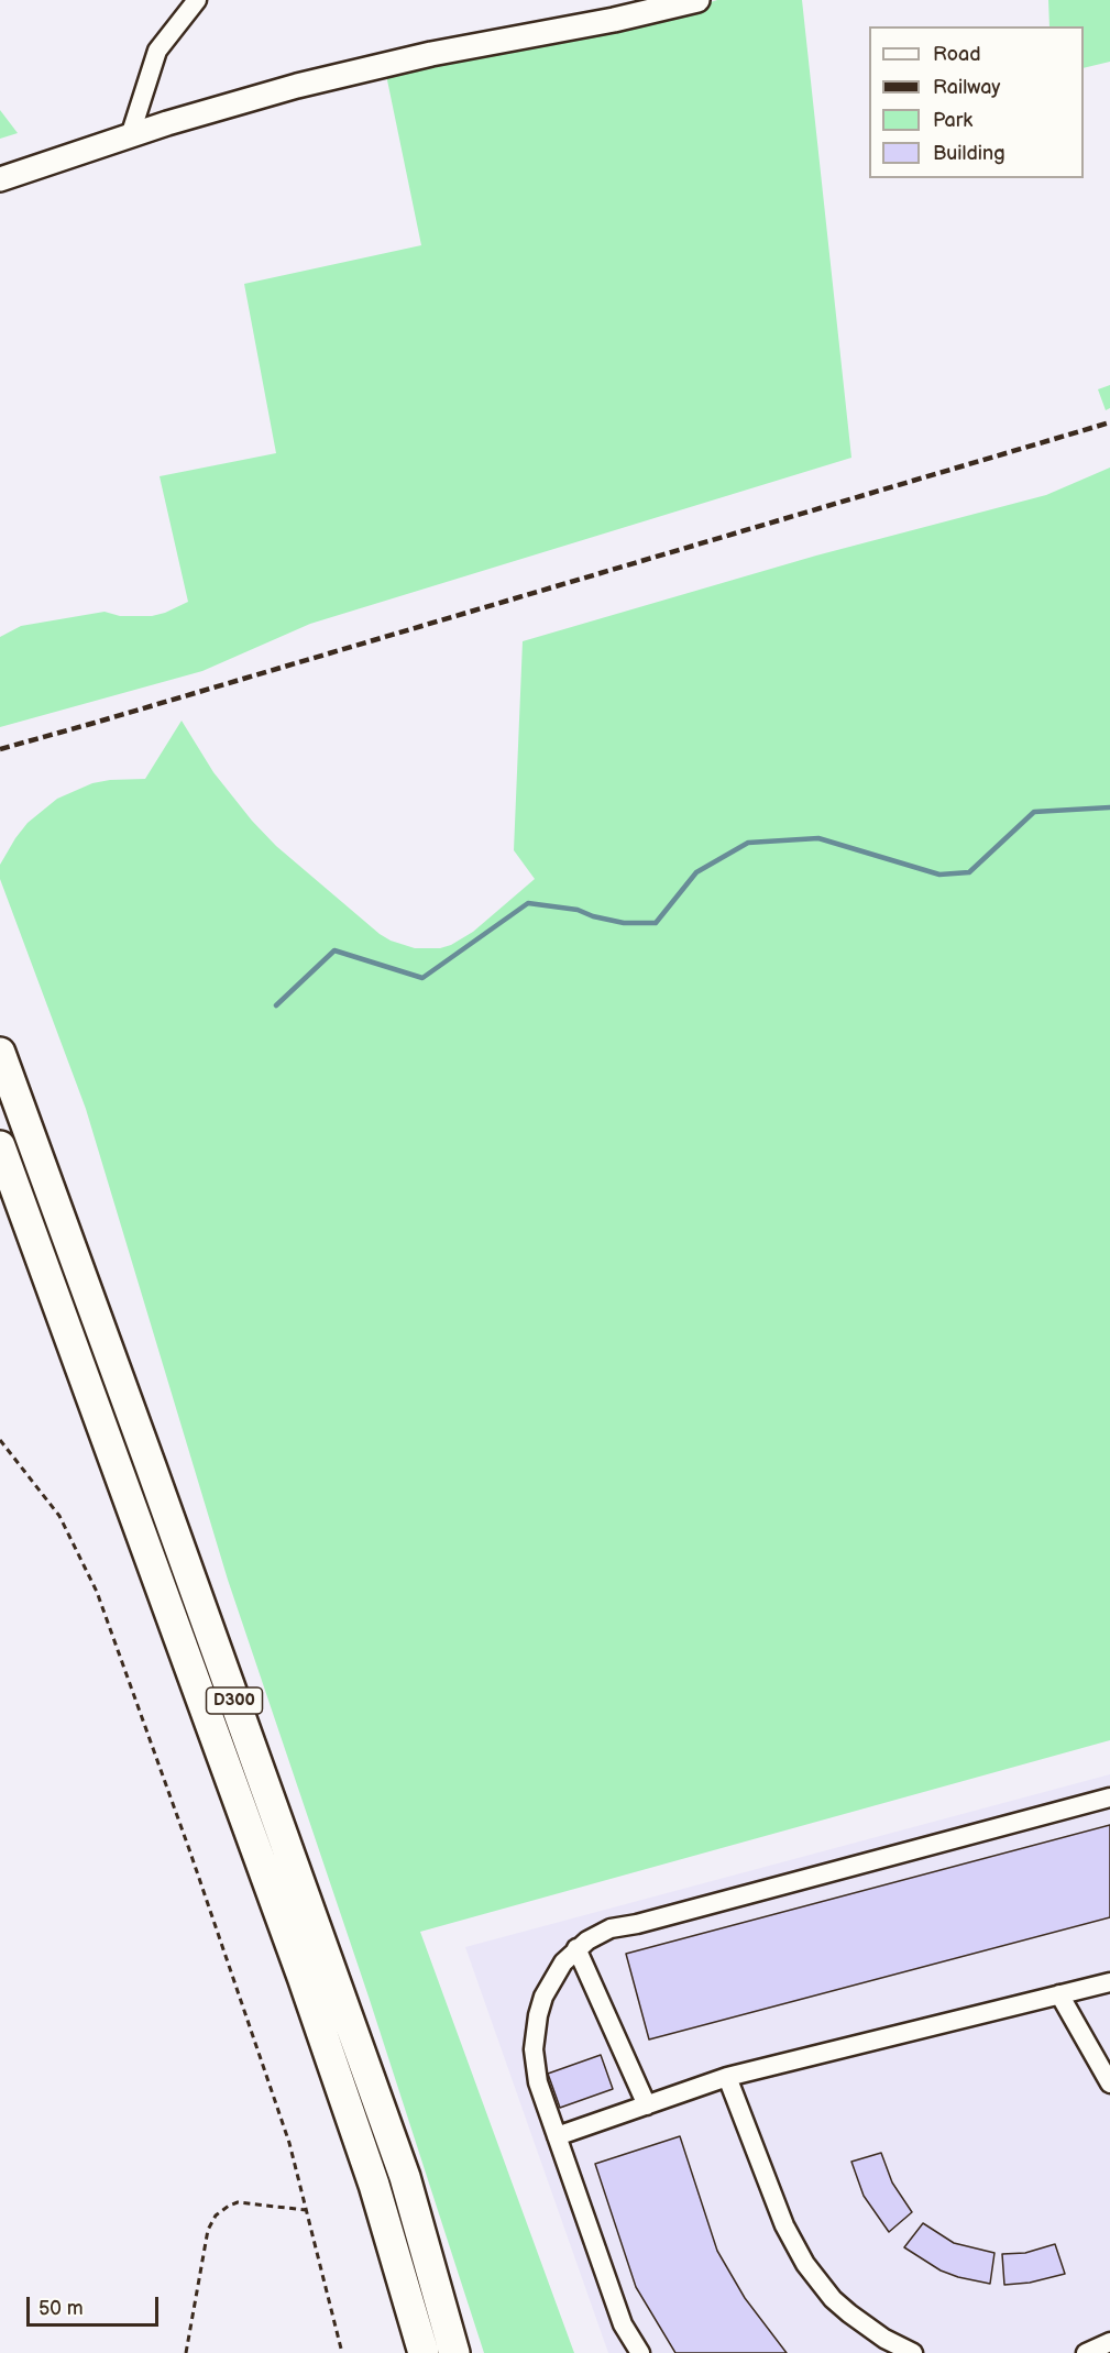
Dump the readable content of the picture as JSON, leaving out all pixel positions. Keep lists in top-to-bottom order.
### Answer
{
  "streets": {
    "highway": ["D300"]
  },
  "legend": [
    "Road",
    "Railway",
    "Park",
    "Building"
  ],
  "scale_bar": "50 m"
}
